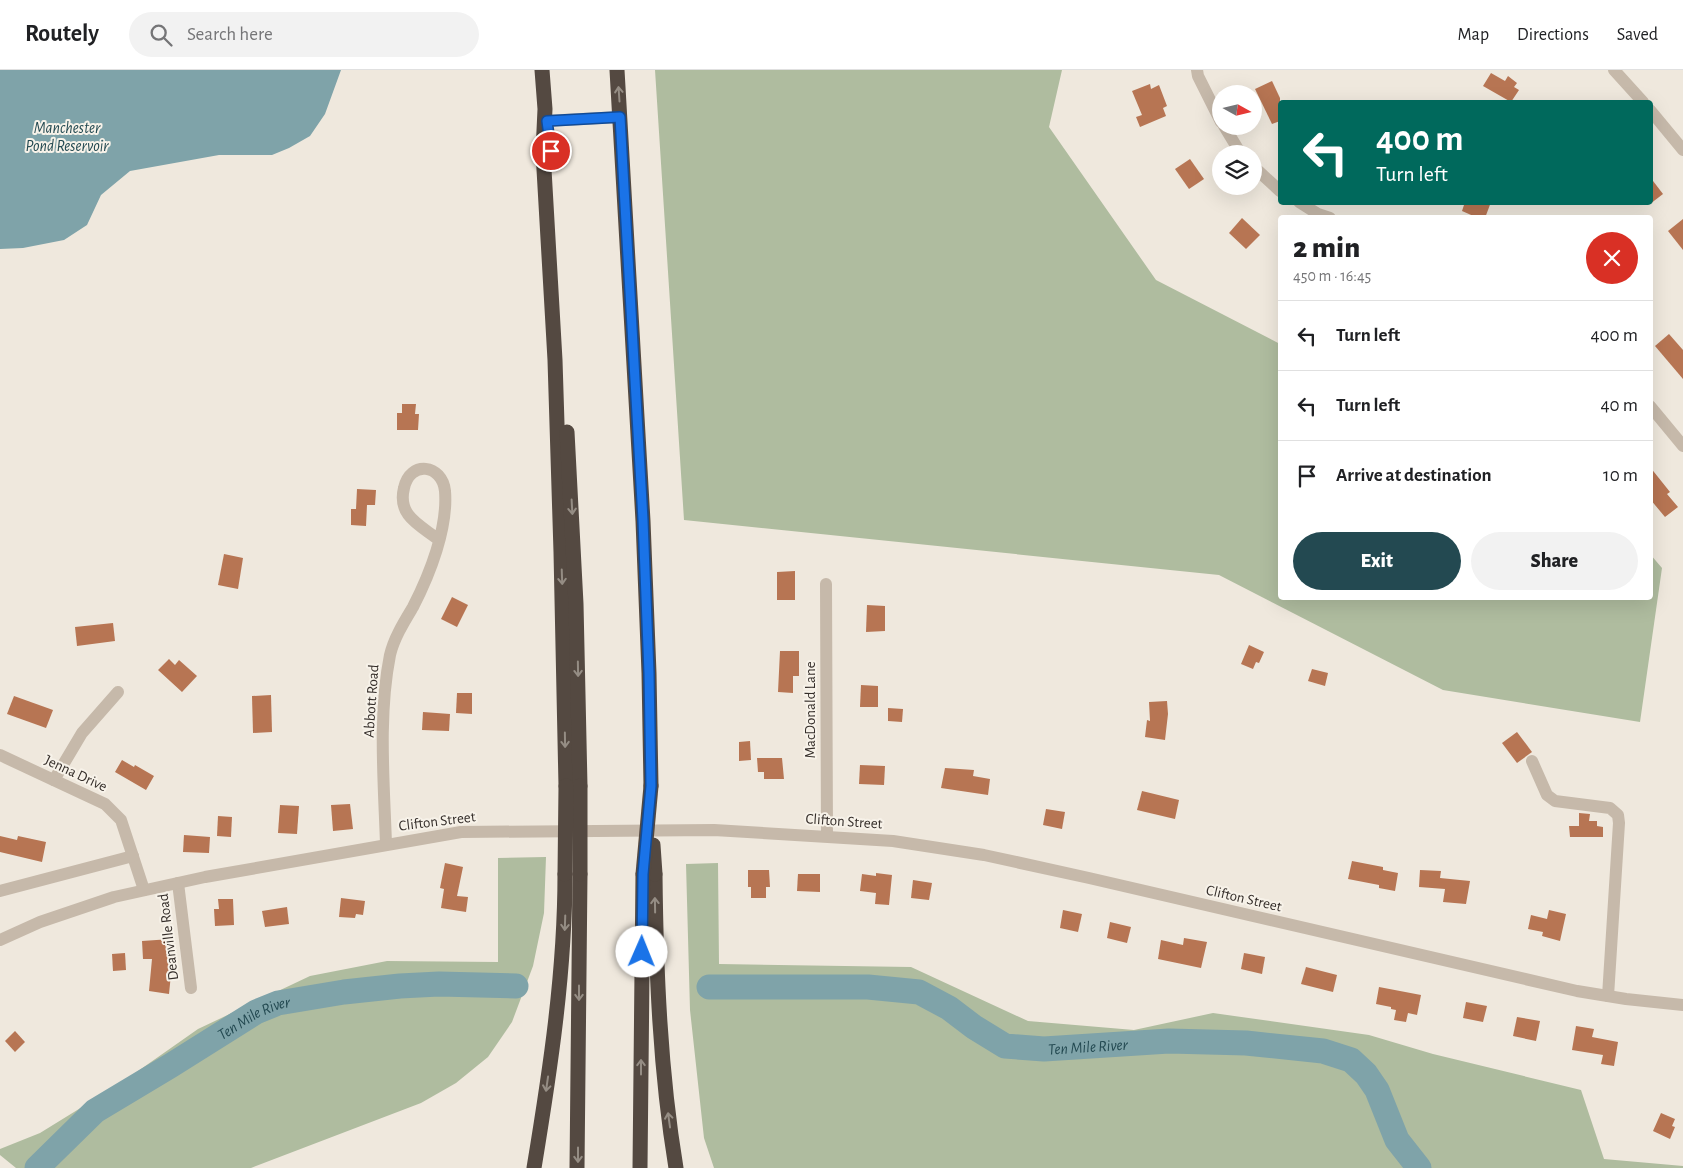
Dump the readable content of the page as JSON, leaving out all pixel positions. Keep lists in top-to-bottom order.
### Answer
{
  "streets": {
    "street": [
      "Abbott Road",
      "MacDonald Lane",
      "Jenna Drive",
      "Clifton Street",
      "Deanville Road"
    ]
  },
  "crossings": [
    ["Abbott Road", "Clifton Street"],
    ["MacDonald Lane", "Clifton Street"],
    ["Jenna Drive", "Clifton Street"],
    ["Clifton Street", "Deanville Road"]
  ],
  "water": ["Manchester Pond Reservoir", "Ten Mile River"],
  "north": "right",
  "page": {
    "header": "Routely",
    "search": "Search here",
    "nav": ["Map", "Directions", "Saved"],
    "turn": ["400 m", "Turn left"],
    "heading": ["2 min", "450 m · 16:45"],
    "list": [
      {
        "name": "Turn left",
        "value": "400 m"
      },
      {
        "name": "Turn left",
        "value": "40 m"
      },
      {
        "name": "Arrive at destination",
        "value": "10 m"
      }
    ],
    "buttons": ["Exit", "Share"]
  }
}
